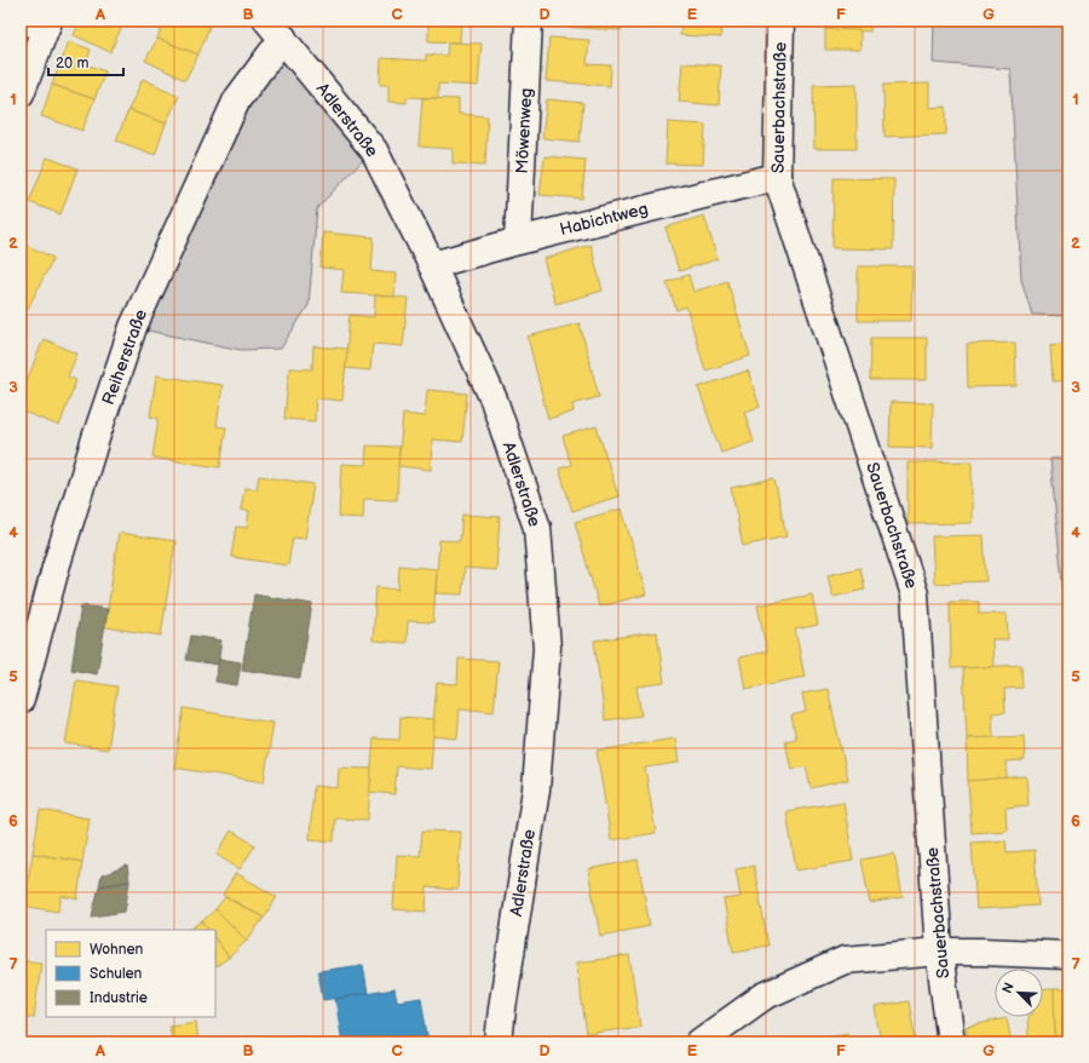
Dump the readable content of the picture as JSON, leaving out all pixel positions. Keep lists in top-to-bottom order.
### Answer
{
  "streets": {
    "street": [
      "Sauerbachstraße",
      "Adlerstraße",
      "Möwenweg",
      "Habichtweg",
      "Reiherstraße"
    ]
  },
  "crossings": [
    ["Sauerbachstraße", "Habichtweg"],
    ["Adlerstraße", "Habichtweg"],
    ["Adlerstraße", "Reiherstraße"],
    ["Möwenweg", "Habichtweg"]
  ],
  "legend": ["Wohnen", "Schulen", "Industrie"],
  "scale_bar": "20 m",
  "north": "top left",
  "grid": {
    "columns": [
      "A",
      "B",
      "C",
      "D",
      "E",
      "F",
      "G"
    ],
    "rows": [
      "1",
      "2",
      "3",
      "4",
      "5",
      "6",
      "7"
    ]
  }
}
